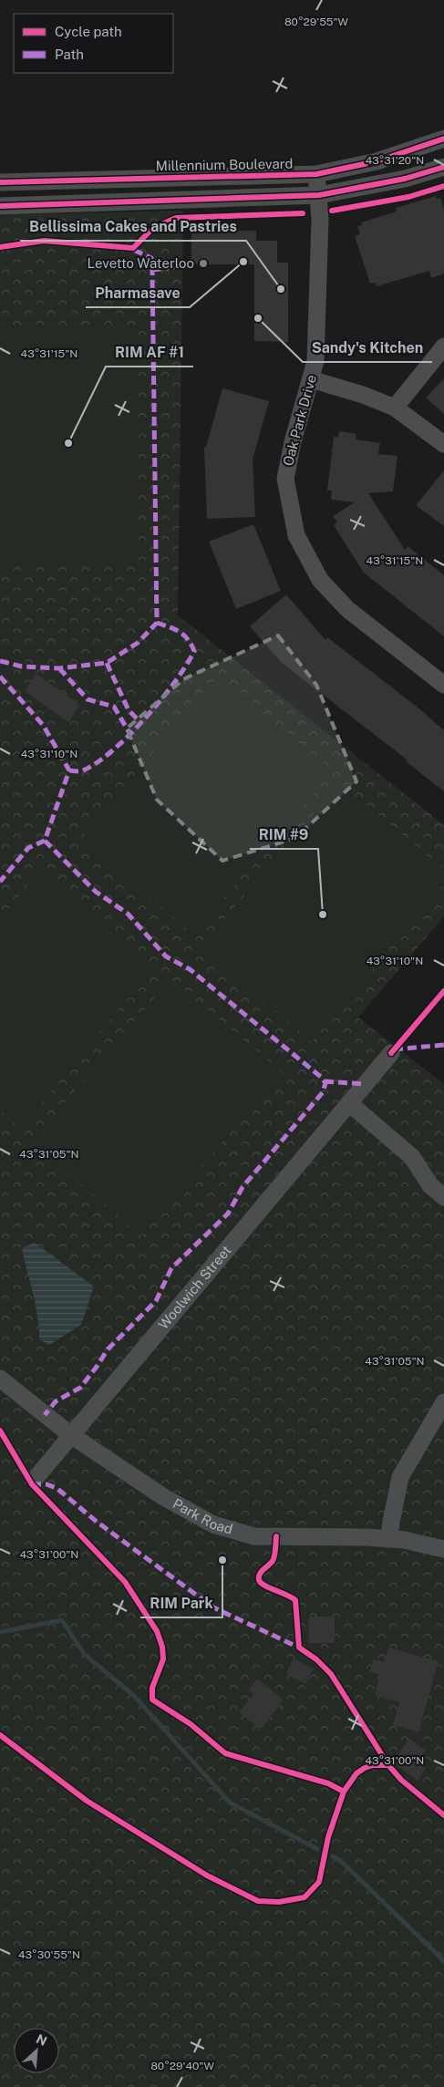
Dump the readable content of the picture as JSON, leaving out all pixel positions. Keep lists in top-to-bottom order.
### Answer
{
  "streets": {
    "street": [
      "Millennium Boulevard",
      "Oak Park Drive",
      "Woolwich Street",
      "Park Road"
    ]
  },
  "crossings": [
    ["Millennium Boulevard", "Oak Park Drive"],
    ["Woolwich Street", "Park Road"]
  ],
  "places": [
    "Pharmasave",
    "Levetto Waterloo",
    "Bellissima Cakes and Pastries",
    "Sandy's Kitchen",
    "RIM AF #1",
    "RIM #9",
    "RIM Park"
  ],
  "legend": ["Cycle path", "Path"],
  "north": "top right",
  "coordinates": [
    "80°29'55\"W",
    "43°31'20\"N",
    "43°31'15\"N",
    "43°31'10\"N",
    "43°31'05\"N",
    "43°31'00\"N",
    "43°30'55\"N",
    "80°29'40\"W"
  ]
}
